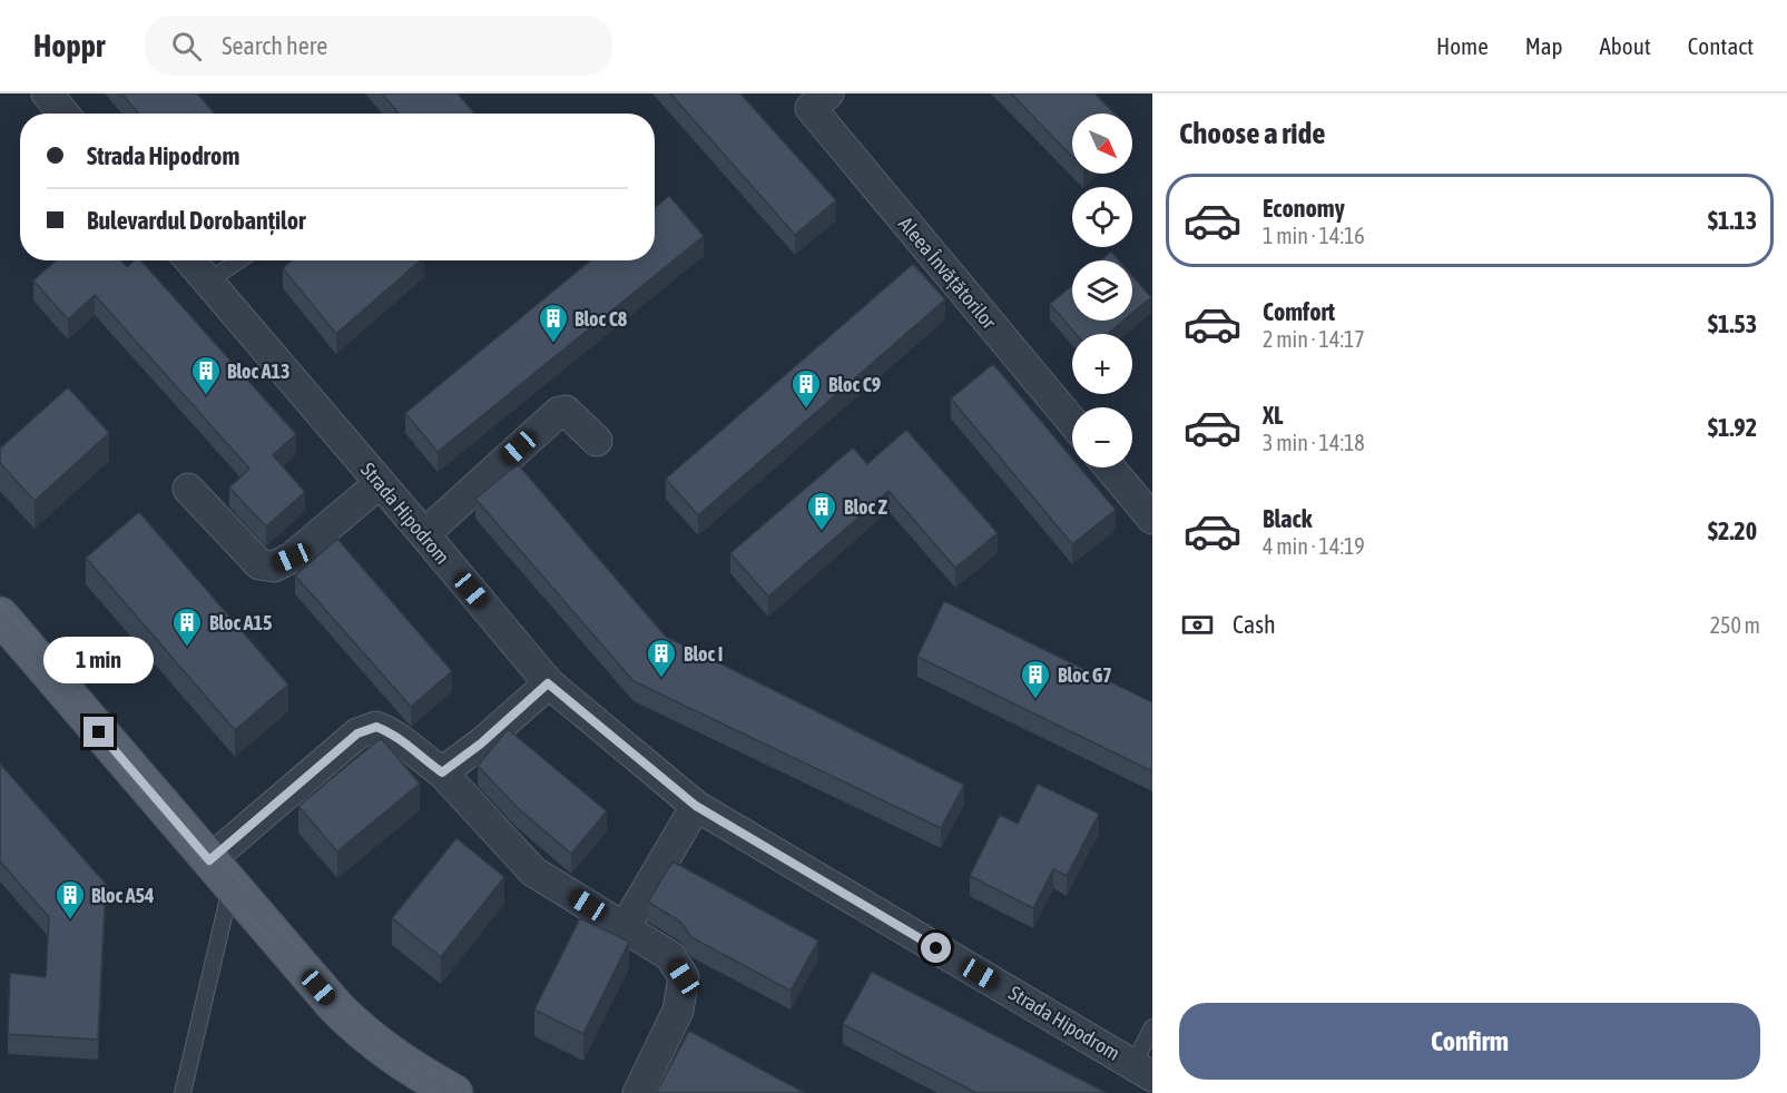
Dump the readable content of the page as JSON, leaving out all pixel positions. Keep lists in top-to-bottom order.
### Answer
{
  "streets": {
    "street": ["Aleea Învățătorilor", "Strada Hipodrom"]
  },
  "places": {
    "building": [
      "Bloc C8",
      "Bloc A13",
      "Bloc C9",
      "Bloc Z",
      "Bloc A15",
      "Bloc I",
      "Bloc G7",
      "Bloc A54"
    ]
  },
  "north": "bottom right",
  "page": {
    "header": "Hoppr",
    "search": "Search here",
    "nav": [
      "Home",
      "Map",
      "About",
      "Contact"
    ],
    "heading": "Choose a ride",
    "map_buttons": ["+", "−"],
    "banner": ["Strada Hipodrom", "Bulevardul Dorobanților"],
    "list": [
      {
        "name": "Economy",
        "note": "1 min · 14:16",
        "value": "$1.13"
      },
      {
        "name": "Comfort",
        "note": "2 min · 14:17",
        "value": "$1.53"
      },
      {
        "name": "XL",
        "note": "3 min · 14:18",
        "value": "$1.92"
      },
      {
        "name": "Black",
        "note": "4 min · 14:19",
        "value": "$2.20"
      }
    ],
    "pay": ["Cash", "250 m"],
    "bubble": "1 min",
    "buttons": "Confirm"
  }
}
